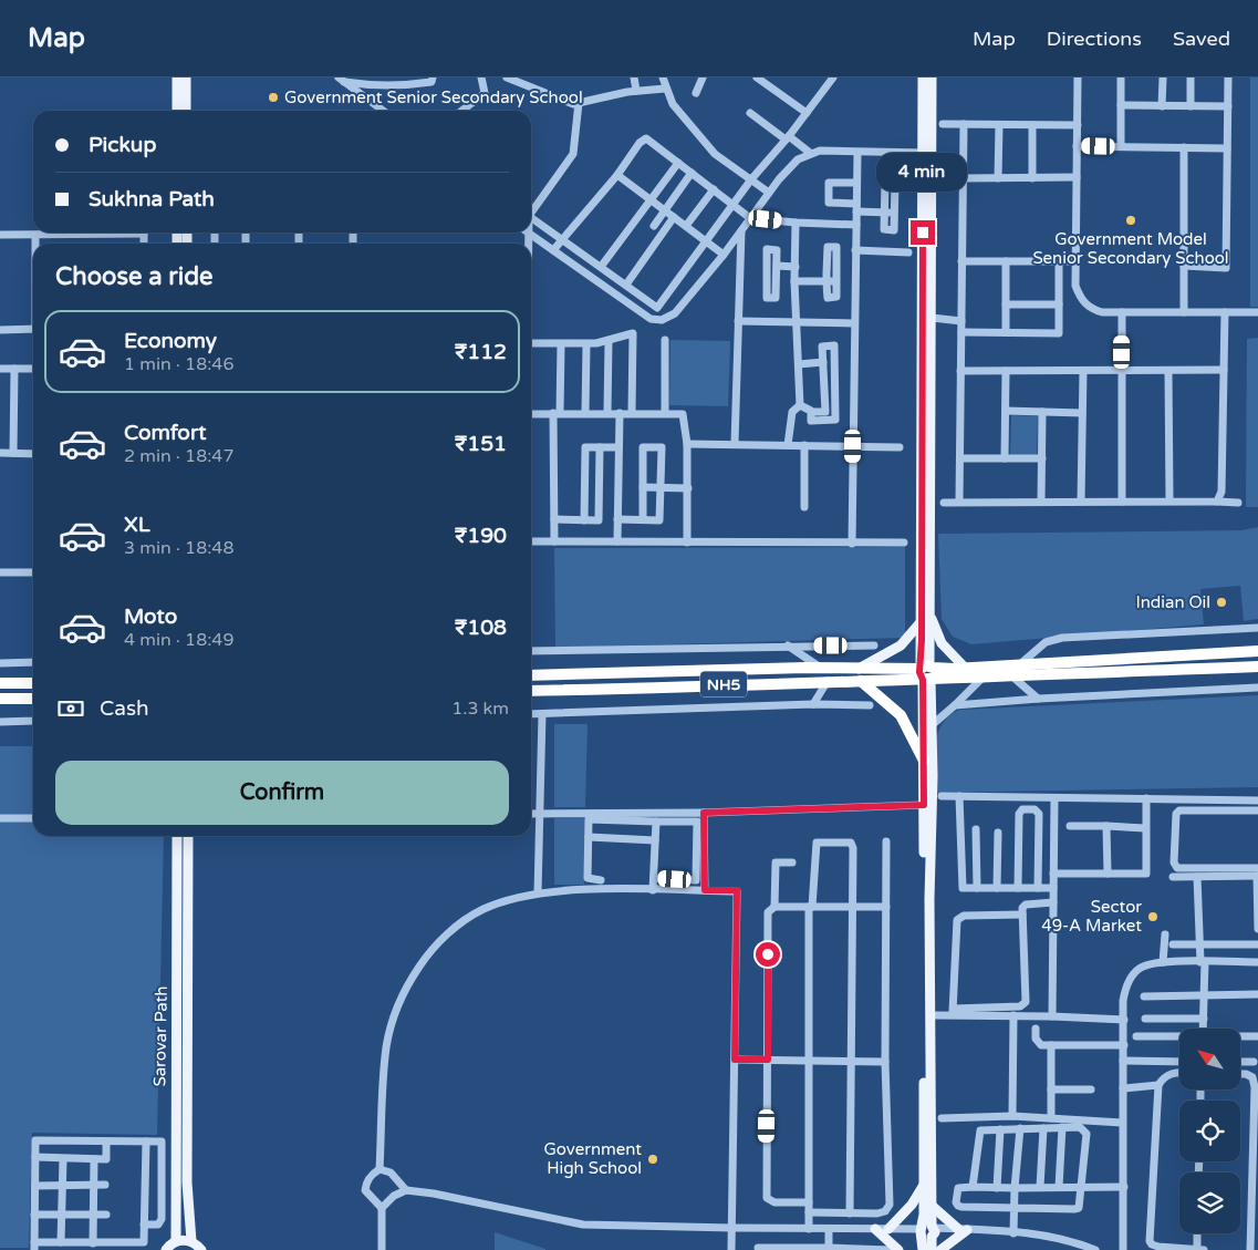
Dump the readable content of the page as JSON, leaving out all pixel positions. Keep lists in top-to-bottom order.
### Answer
{
  "streets": {
    "highway": ["NH5"],
    "main road": ["Sarovar Path"]
  },
  "places": [
    "Government Senior Secondary School",
    "Government Model Senior Secondary School",
    "Indian Oil",
    "Sector 49-A Market",
    "Government High School"
  ],
  "north": "top left",
  "page": {
    "header": "Map",
    "nav": ["Map", "Directions", "Saved"],
    "banner": ["Pickup", "Sukhna Path"],
    "bubble": "4 min",
    "heading": "Choose a ride",
    "list": [
      {
        "name": "Economy",
        "note": "1 min · 18:46",
        "value": "₹112"
      },
      {
        "name": "Comfort",
        "note": "2 min · 18:47",
        "value": "₹151"
      },
      {
        "name": "XL",
        "note": "3 min · 18:48",
        "value": "₹190"
      },
      {
        "name": "Moto",
        "note": "4 min · 18:49",
        "value": "₹108"
      }
    ],
    "pay": ["Cash", "1.3 km"],
    "buttons": "Confirm"
  }
}
